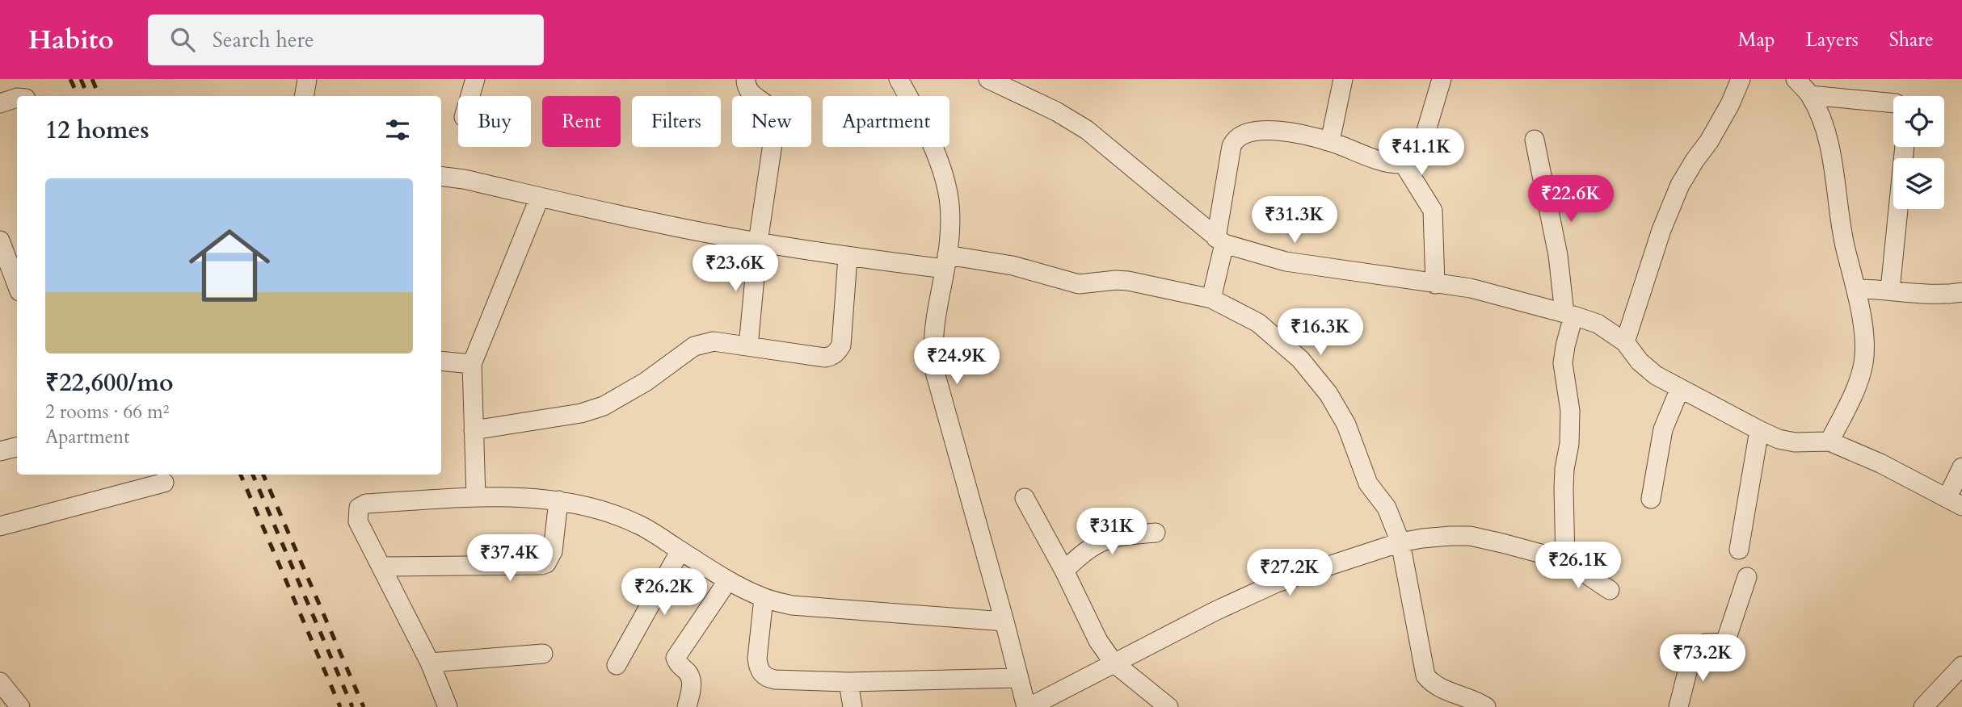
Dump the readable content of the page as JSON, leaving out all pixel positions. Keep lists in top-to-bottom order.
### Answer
{
  "page": {
    "header": "Habito",
    "search": "Search here",
    "nav": ["Map", "Layers", "Share"],
    "chip": [
      "Buy",
      "Rent",
      "Filters",
      "New",
      "Apartment"
    ],
    "heading": "12 homes",
    "price": [
      "₹41.1K",
      "₹22.6K",
      "₹31.3K",
      "₹23.6K",
      "₹16.3K",
      "₹24.9K",
      "₹31K",
      "₹37.4K",
      "₹26.1K",
      "₹27.2K",
      "₹26.2K",
      "₹73.2K"
    ],
    "list": [
      {
        "name": "₹22,600/mo",
        "note": "2 rooms · 66 m² · Apartment"
      }
    ]
  }
}
